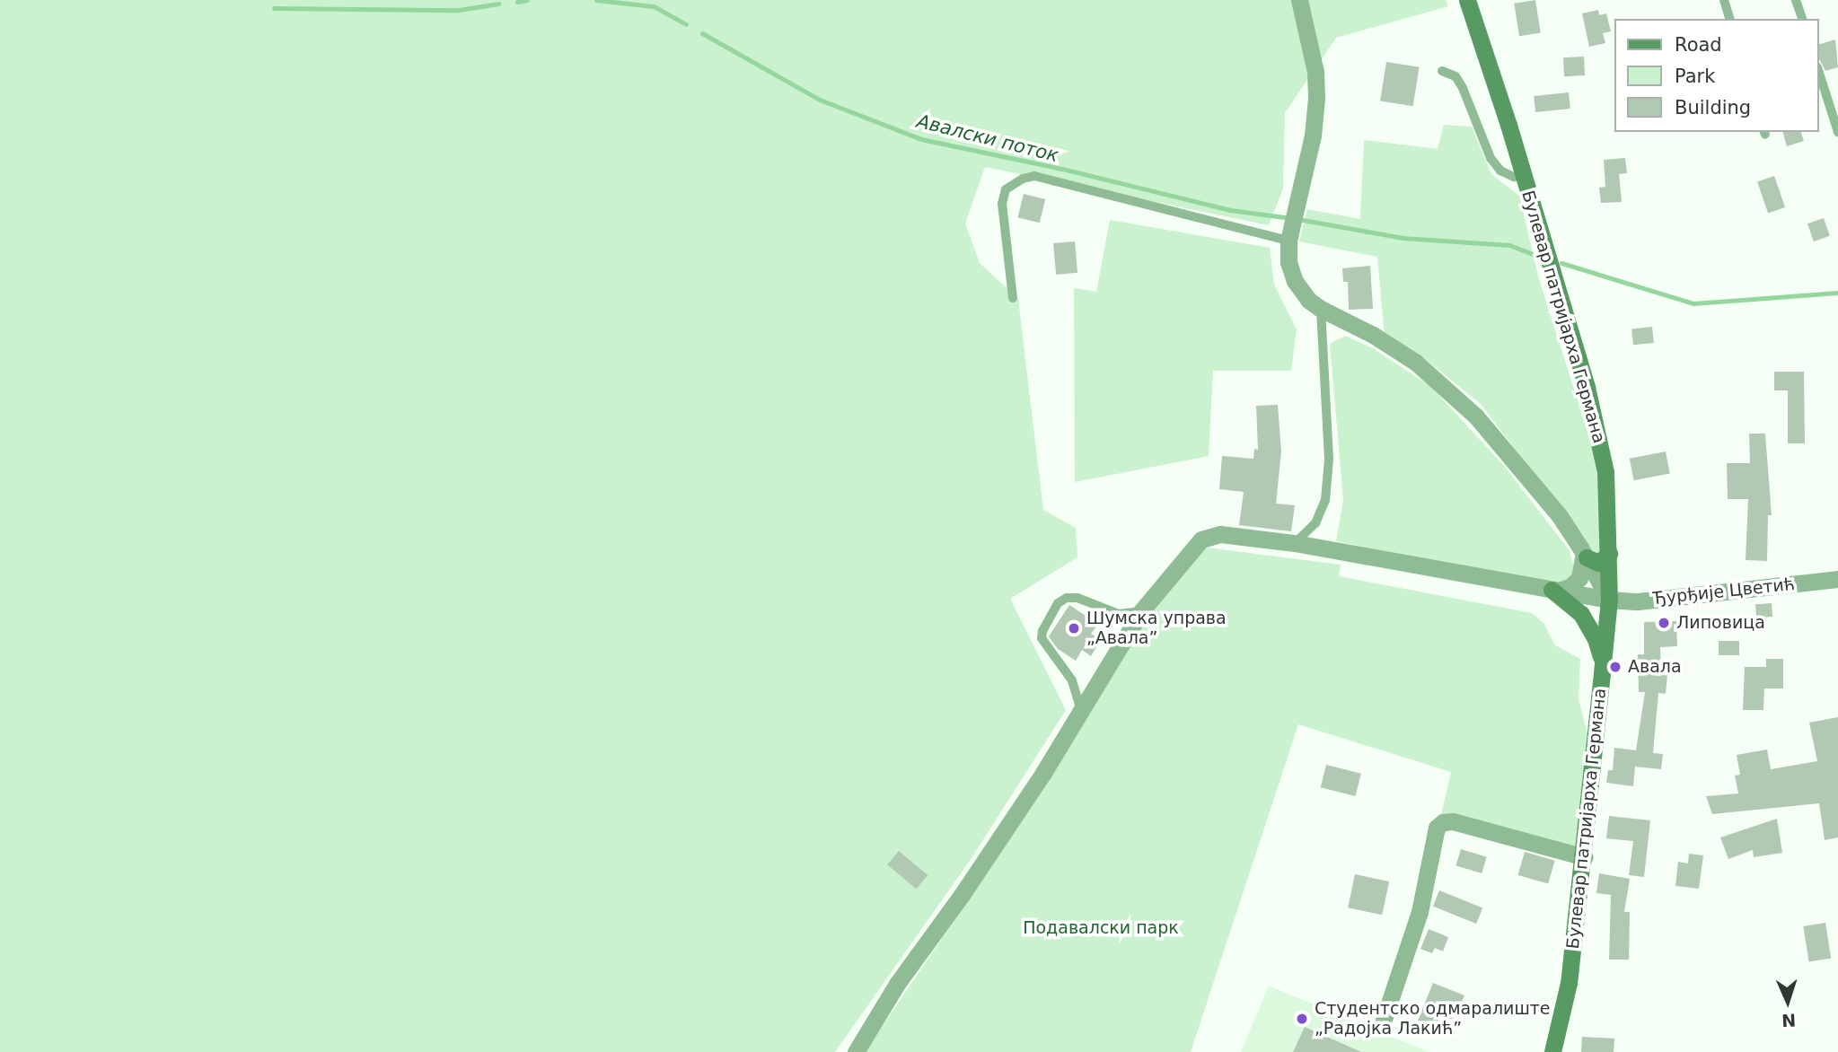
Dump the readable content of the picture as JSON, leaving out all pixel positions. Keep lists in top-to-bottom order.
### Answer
{
  "streets": {
    "main road": ["Булевар патријарха Германа"],
    "street": ["Ђурђије Цветић"]
  },
  "crossings": [
    ["Булевар патријарха Германа", "Ђурђије Цветић"]
  ],
  "water": ["Авалски поток"],
  "parks": ["Подавалски парк"],
  "places": [
    "Липовица",
    "Шумска управа „Авала”",
    "Авала",
    "Студентско одмаралиште „Радојка Лакић”"
  ],
  "legend": ["Road", "Park", "Building"],
  "north": "bottom"
}
